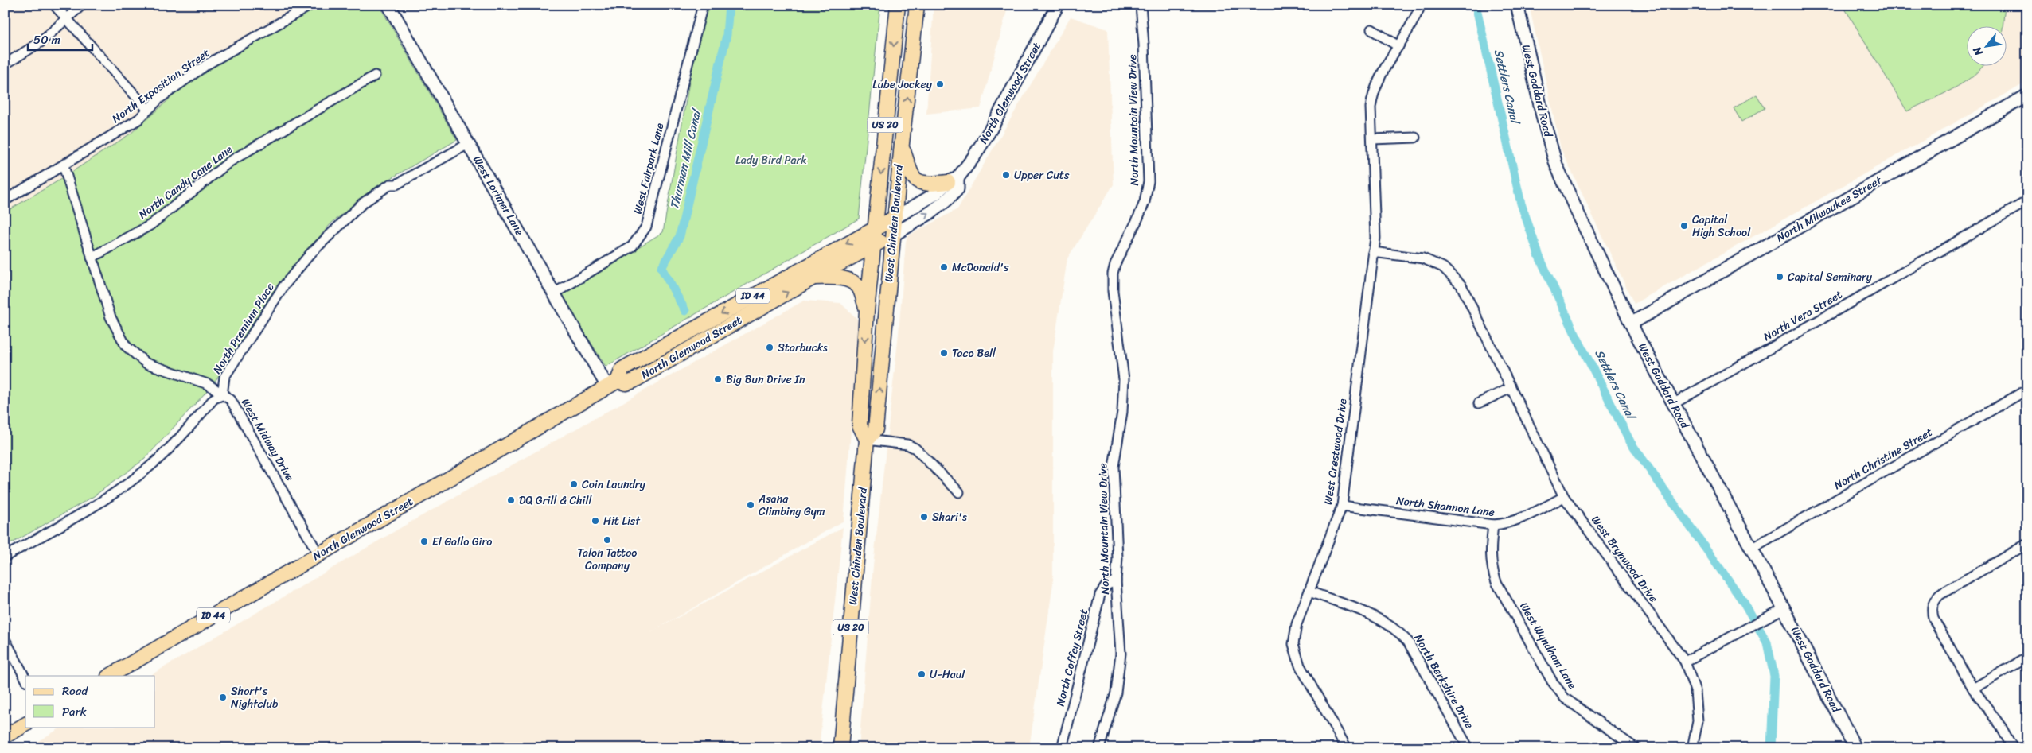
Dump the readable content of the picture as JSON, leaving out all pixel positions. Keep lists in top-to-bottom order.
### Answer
{
  "streets": {
    "main road": [
      "North Glenwood Street",
      "US 20",
      "West Chinden Boulevard",
      "ID 44"
    ],
    "street": [
      "North Exposition Street",
      "West Goddard Road",
      "North Mountain View Drive",
      "West Fairpark Lane",
      "North Candy Cane Lane",
      "West Lorimer Lane",
      "North Milwaukee Street",
      "North Vera Street",
      "North Premium Place",
      "West Midway Drive",
      "West Crestwood Drive",
      "North Christine Street",
      "North Shannon Lane",
      "West Brynwood Drive",
      "West Wyndham Lane",
      "North Coffey Street",
      "North Berkshire Drive"
    ]
  },
  "crossings": [
    ["North Exposition Street", "West Midway Drive"],
    ["West Goddard Road", "North Milwaukee Street"],
    ["West Goddard Road", "North Vera Street"],
    ["West Goddard Road", "North Christine Street"],
    ["North Glenwood Street", "West Lorimer Lane"],
    ["North Glenwood Street", "West Chinden Boulevard"],
    ["North Glenwood Street", "West Midway Drive"],
    ["North Mountain View Drive", "North Coffey Street"],
    ["West Fairpark Lane", "West Lorimer Lane"],
    ["North Candy Cane Lane", "West Midway Drive"],
    ["West Lorimer Lane", "North Premium Place"],
    ["North Premium Place", "West Midway Drive"],
    ["West Crestwood Drive", "North Shannon Lane"],
    ["West Crestwood Drive", "West Brynwood Drive"],
    ["West Crestwood Drive", "North Berkshire Drive"],
    ["North Shannon Lane", "West Brynwood Drive"],
    ["North Shannon Lane", "West Wyndham Lane"]
  ],
  "water": ["Settlers Canal", "Thurman Mill Canal"],
  "parks": ["Lady Bird Park"],
  "places": [
    "Lube Jockey",
    "Upper Cuts",
    "Capital High School",
    "McDonald's",
    "Capital Seminary",
    "Starbucks",
    "Taco Bell",
    "Big Bun Drive In",
    "Coin Laundry",
    "DQ Grill & Chill",
    "Asana Climbing Gym",
    "Shari's",
    "Hit List",
    "Talon Tattoo Company",
    "El Gallo Giro",
    "U-Haul",
    "Short's Nightclub"
  ],
  "legend": ["Road", "Park"],
  "scale_bar": "50 m",
  "north": "bottom left"
}
